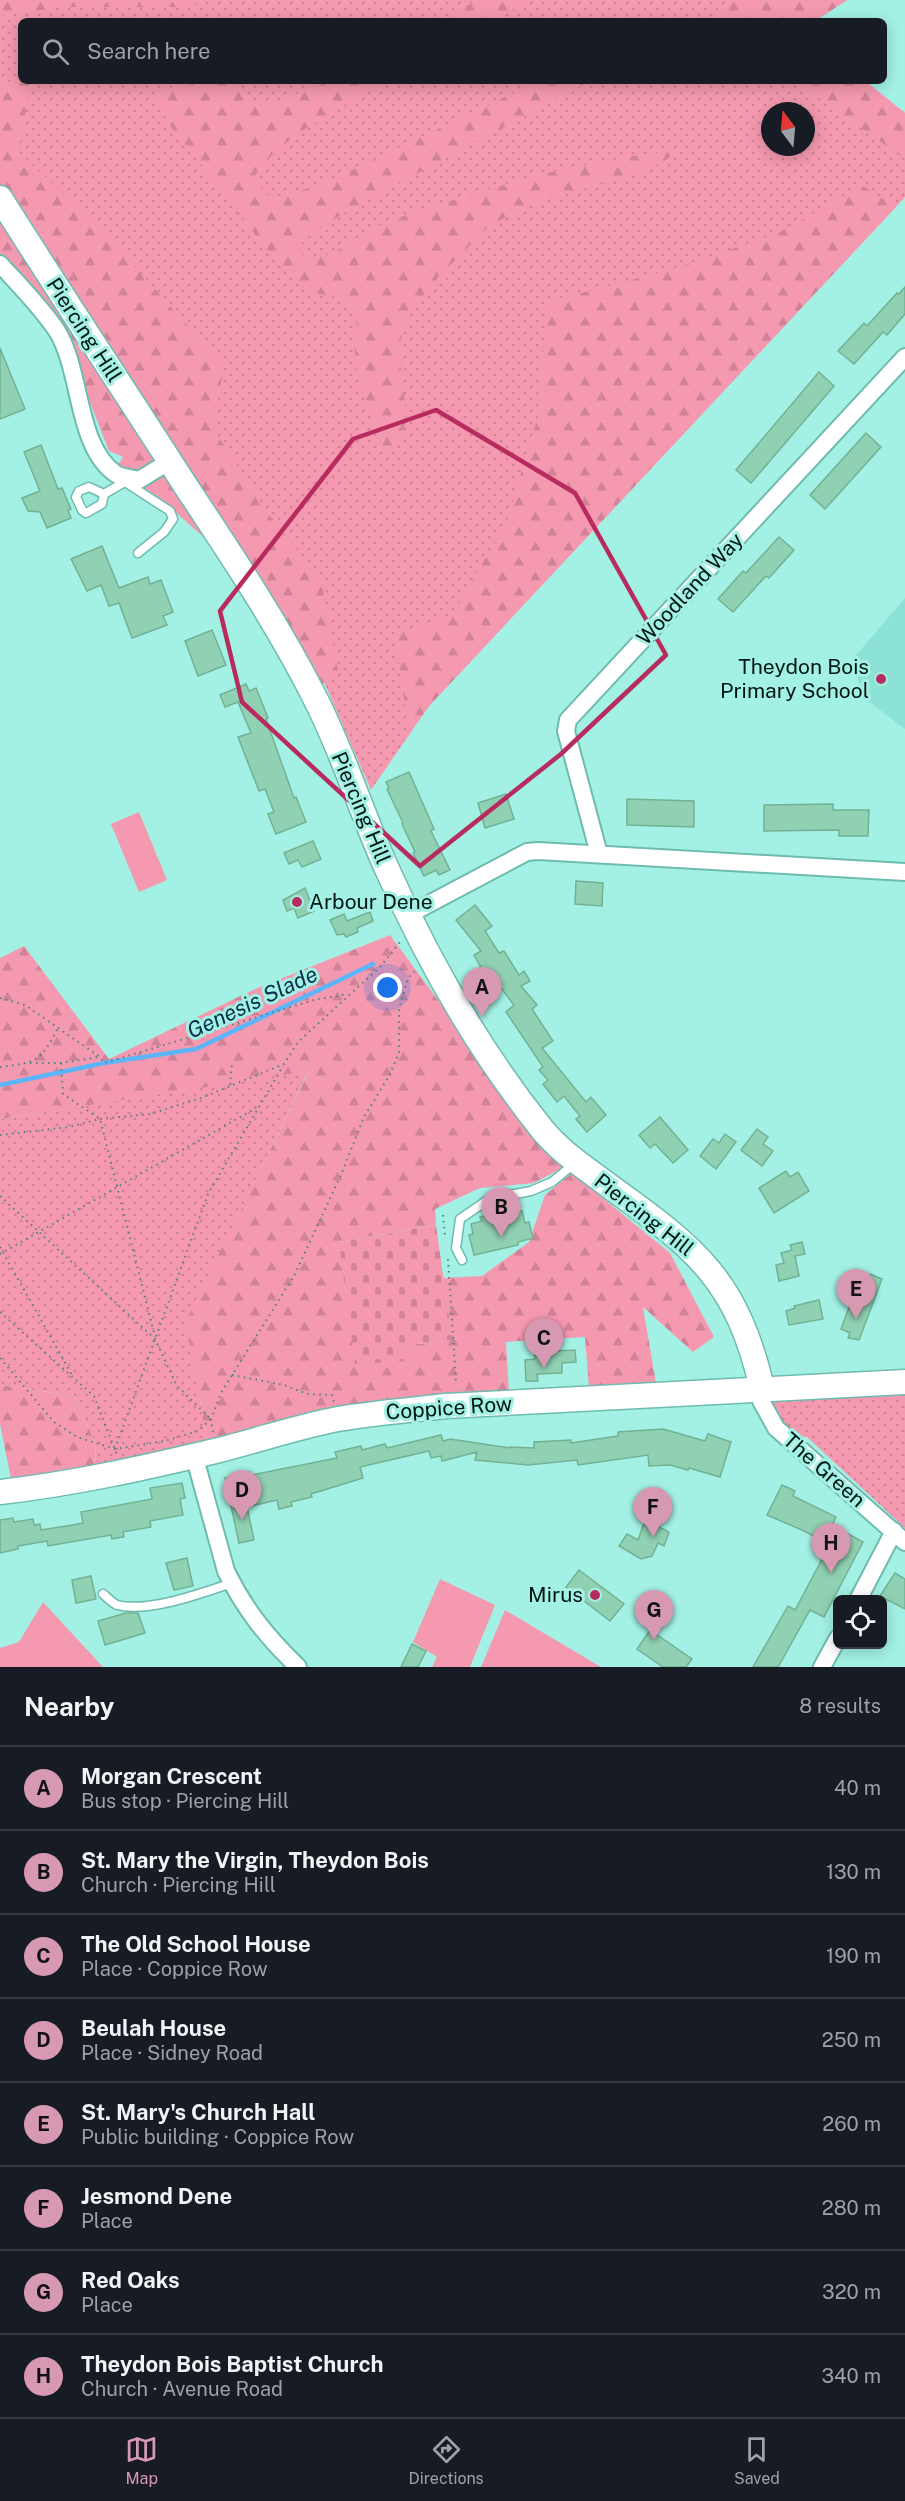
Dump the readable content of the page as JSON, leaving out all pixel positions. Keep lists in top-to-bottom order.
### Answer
{
  "streets": {
    "street": [
      "Piercing Hill",
      "Woodland Way",
      "Coppice Row",
      "The Green"
    ]
  },
  "crossings": [
    ["Piercing Hill", "Coppice Row"],
    ["Piercing Hill", "The Green"],
    ["Coppice Row", "The Green"]
  ],
  "water": ["Genesis Slade"],
  "places": ["Theydon Bois Primary School", "Arbour Dene", "Mirus"],
  "north": "top",
  "page": {
    "search": "Search here",
    "pins": [
      "A",
      "B",
      "E",
      "C",
      "D",
      "F",
      "H",
      "G"
    ],
    "heading": ["Nearby", "8 results"],
    "list": [
      {
        "mark": "A",
        "name": "Morgan Crescent",
        "note": "Bus stop · Piercing Hill",
        "value": "40 m"
      },
      {
        "mark": "B",
        "name": "St. Mary the Virgin, Theydon Bois",
        "note": "Church · Piercing Hill",
        "value": "130 m"
      },
      {
        "mark": "C",
        "name": "The Old School House",
        "note": "Place · Coppice Row",
        "value": "190 m"
      },
      {
        "mark": "D",
        "name": "Beulah House",
        "note": "Place · Sidney Road",
        "value": "250 m"
      },
      {
        "mark": "E",
        "name": "St. Mary's Church Hall",
        "note": "Public building · Coppice Row",
        "value": "260 m"
      },
      {
        "mark": "F",
        "name": "Jesmond Dene",
        "note": "Place",
        "value": "280 m"
      },
      {
        "mark": "G",
        "name": "Red Oaks",
        "note": "Place",
        "value": "320 m"
      },
      {
        "mark": "H",
        "name": "Theydon Bois Baptist Church",
        "note": "Church · Avenue Road",
        "value": "340 m"
      }
    ],
    "nav": ["Map", "Directions", "Saved"]
  }
}
